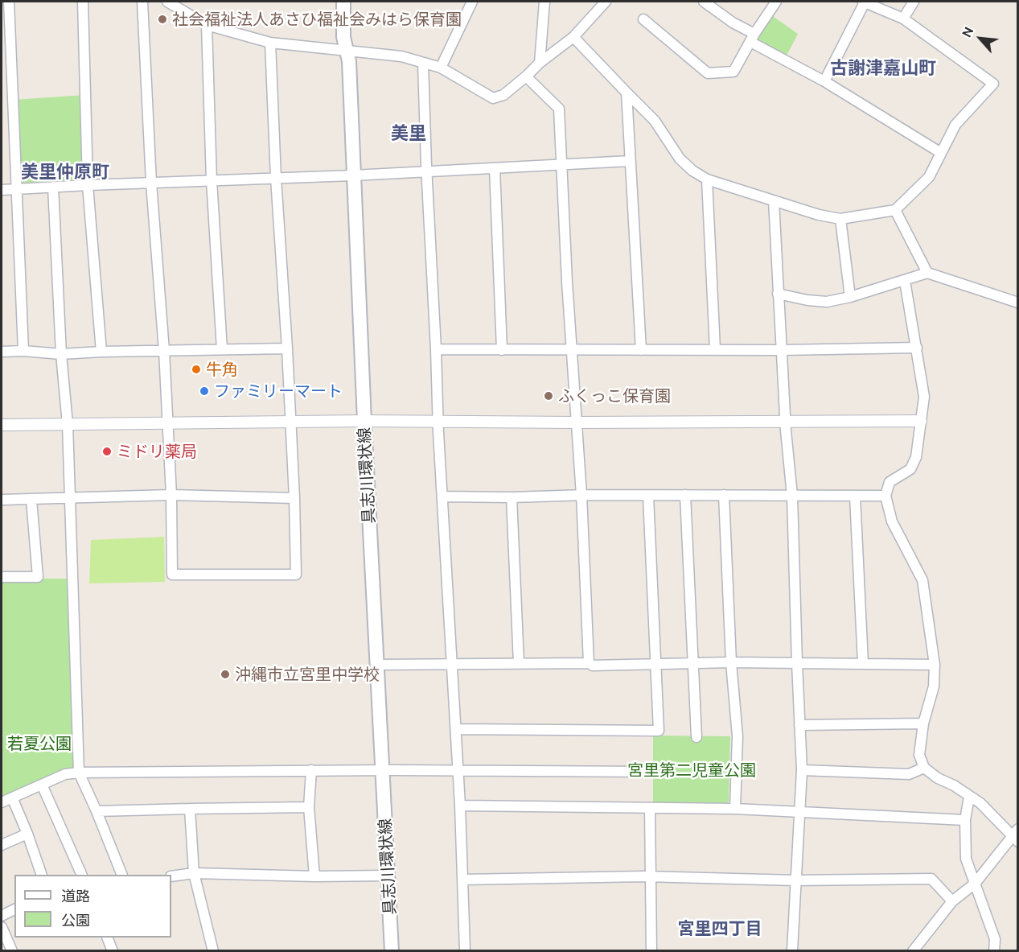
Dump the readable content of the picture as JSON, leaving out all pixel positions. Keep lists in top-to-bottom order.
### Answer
{
  "streets": {
    "main road": ["具志川環状線"]
  },
  "districts": [
    "古謝津嘉山町",
    "美里",
    "美里仲原町",
    "宮里四丁目"
  ],
  "parks": ["若夏公園", "宮里第二児童公園"],
  "places": [
    "社会福祉法人あさひ福祉会みはら保育園",
    "牛角",
    "ファミリーマート",
    "ふくっこ保育園",
    "ミドリ薬局",
    "沖縄市立宮里中学校"
  ],
  "legend": ["道路", "公園"],
  "north": "top left"
}
